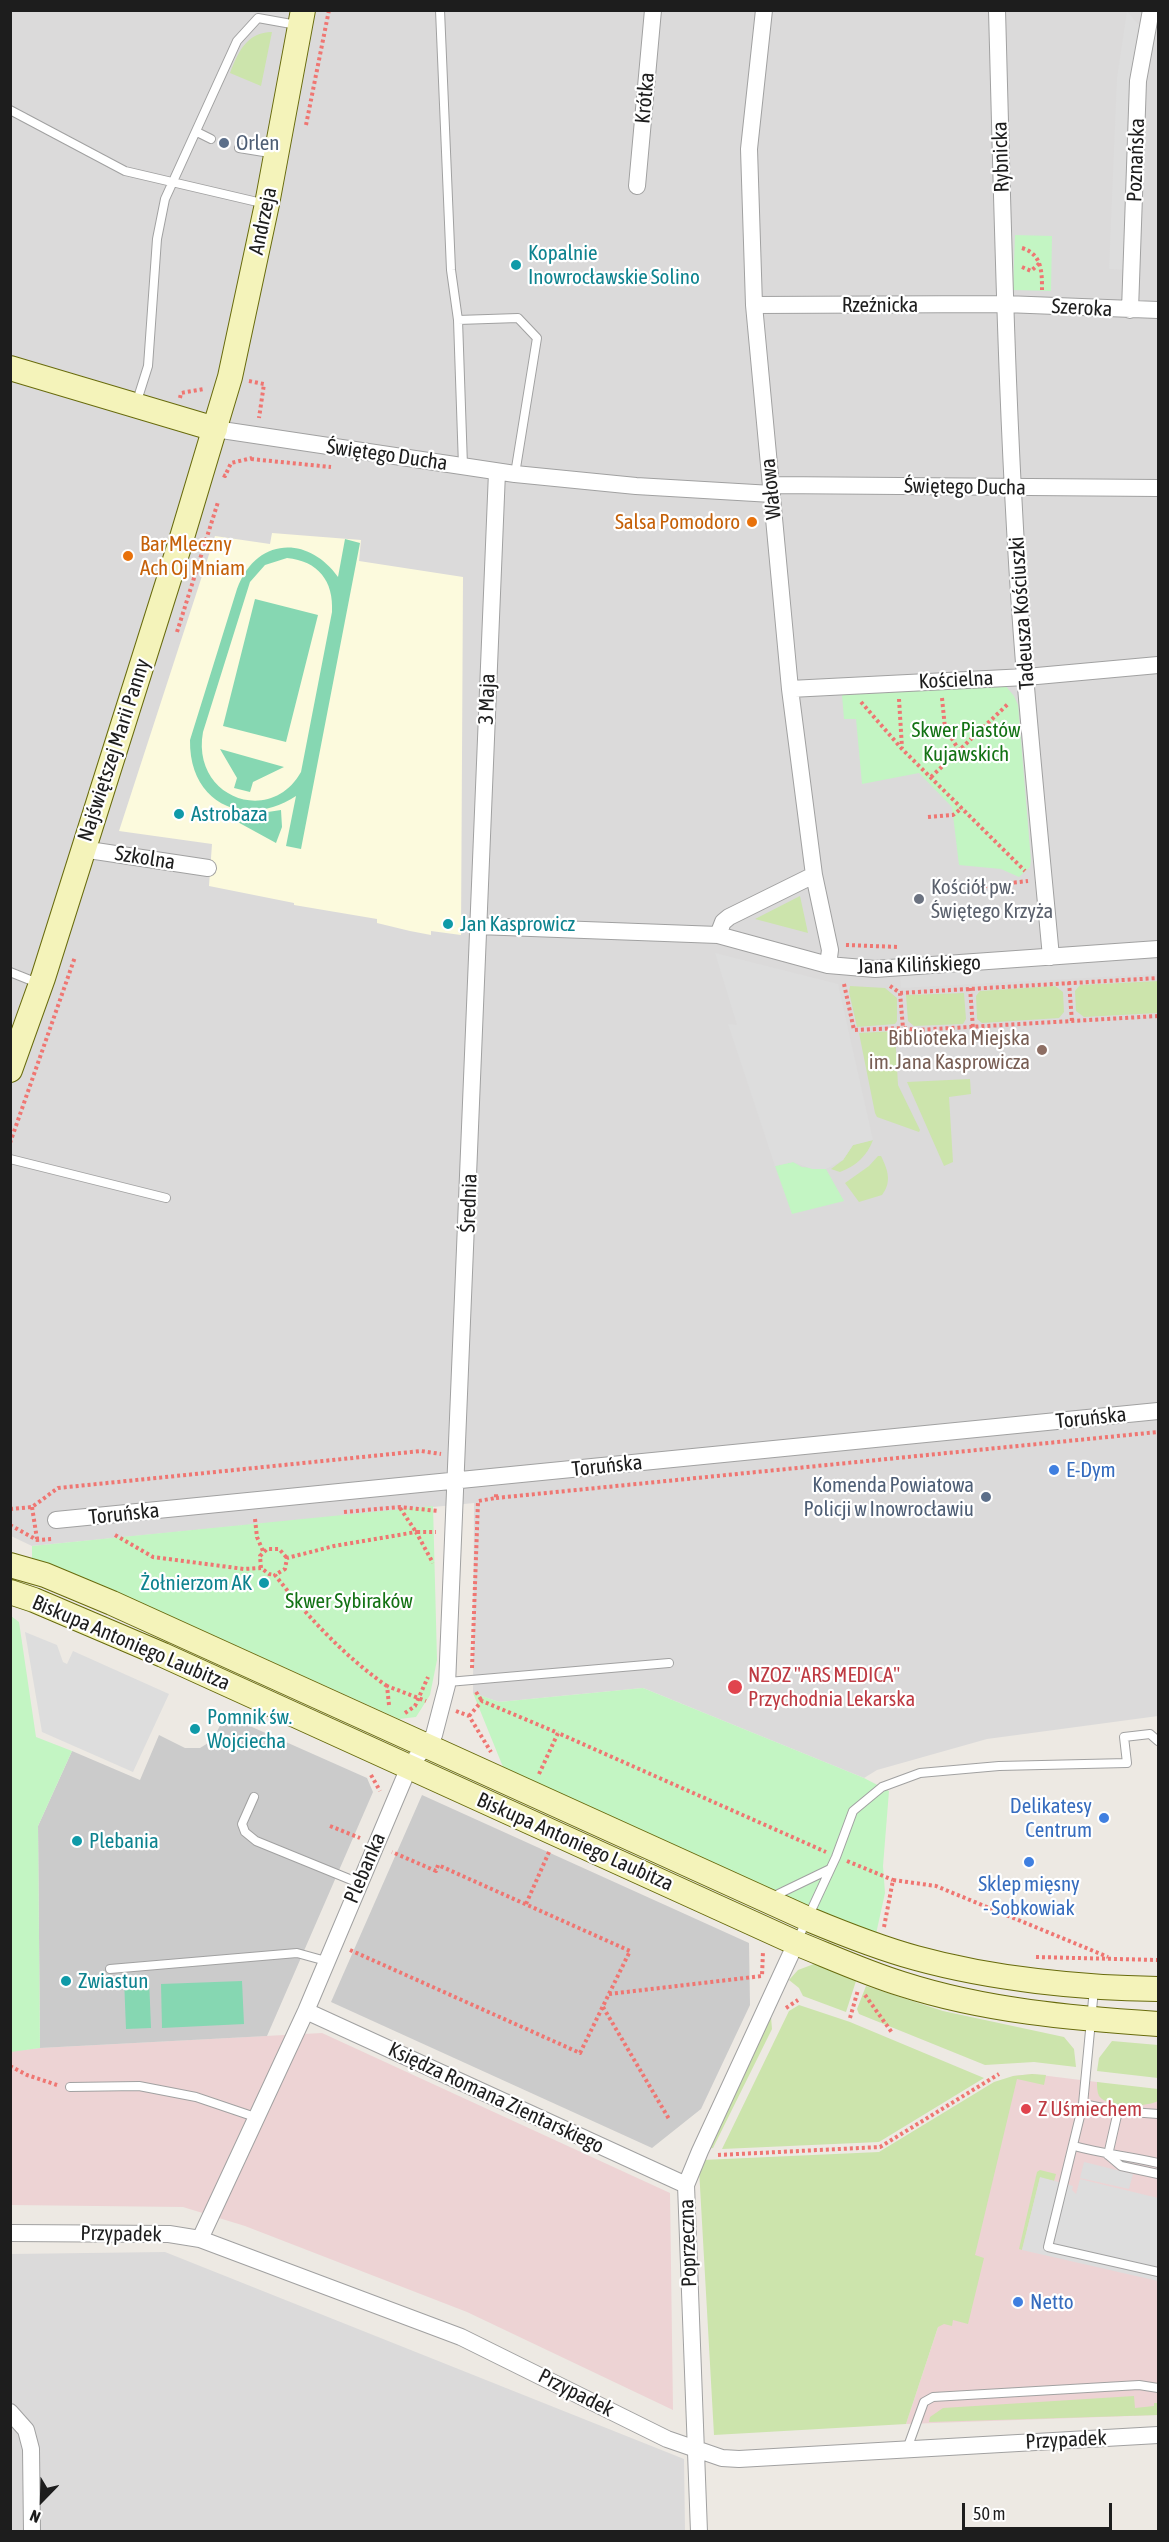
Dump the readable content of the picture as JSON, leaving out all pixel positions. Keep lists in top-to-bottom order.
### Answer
{
  "streets": {
    "main road": [
      "Andrzeja",
      "Świętego Ducha",
      "Najświętszej Marii Panny",
      "Biskupa Antoniego Laubitza"
    ],
    "street": [
      "Krótka",
      "Rybnicka",
      "Poznańska",
      "Rzeźnicka",
      "Szeroka",
      "Wałowa",
      "Tadeusza Kościuszki",
      "Kościelna",
      "3 Maja",
      "Szkolna",
      "Jana Kilińskiego",
      "Średnia",
      "Toruńska",
      "Plebanka",
      "Księdza Romana Zientarskiego",
      "Przypadek",
      "Poprzeczna"
    ]
  },
  "crossings": [
    ["Rybnicka", "Rzeźnicka"],
    ["Rybnicka", "Szeroka"],
    ["Rybnicka", "Tadeusza Kościuszki"],
    ["Poznańska", "Szeroka"],
    ["Andrzeja", "Świętego Ducha"],
    ["Andrzeja", "Najświętszej Marii Panny"],
    ["Rzeźnicka", "Szeroka"],
    ["Rzeźnicka", "Wałowa"],
    ["Rzeźnicka", "Tadeusza Kościuszki"],
    ["Szeroka", "Tadeusza Kościuszki"],
    ["Świętego Ducha", "Wałowa"],
    ["Świętego Ducha", "Tadeusza Kościuszki"],
    ["Świętego Ducha", "3 Maja"],
    ["Świętego Ducha", "Najświętszej Marii Panny"],
    ["Wałowa", "Kościelna"],
    ["Wałowa", "Jana Kilińskiego"],
    ["Tadeusza Kościuszki", "Kościelna"],
    ["Tadeusza Kościuszki", "Jana Kilińskiego"],
    ["3 Maja", "Jana Kilińskiego"],
    ["3 Maja", "Średnia"],
    ["Najświętszej Marii Panny", "Szkolna"],
    ["Jana Kilińskiego", "Średnia"],
    ["Średnia", "Toruńska"],
    ["Średnia", "Plebanka"],
    ["Toruńska", "Plebanka"],
    ["Biskupa Antoniego Laubitza", "Plebanka"],
    ["Biskupa Antoniego Laubitza", "Poprzeczna"],
    ["Plebanka", "Księdza Romana Zientarskiego"],
    ["Plebanka", "Przypadek"],
    ["Księdza Romana Zientarskiego", "Poprzeczna"],
    ["Przypadek", "Poprzeczna"]
  ],
  "parks": ["Skwer Piastów Kujawskich", "Skwer Sybiraków"],
  "places": [
    "Orlen",
    "Kopalnie Inowrocławskie Solino",
    "Salsa Pomodoro",
    "Bar Mleczny Ach Oj Mniam",
    "Astrobaza",
    "Kościół pw. Świętego Krzyża",
    "Jan Kasprowicz",
    "Biblioteka Miejska im. Jana Kasprowicza",
    "E-Dym",
    "Komenda Powiatowa Policji w Inowrocławiu",
    "Żołnierzom AK",
    "NZOZ \"ARS MEDICA\" Przychodnia Lekarska",
    "Pomnik św. Wojciecha",
    "Delikatesy Centrum",
    "Plebania",
    "Sklep mięsny - Sobkowiak",
    "Zwiastun",
    "Z Uśmiechem",
    "Netto"
  ],
  "scale_bar": "50 m",
  "north": "bottom left"
}
